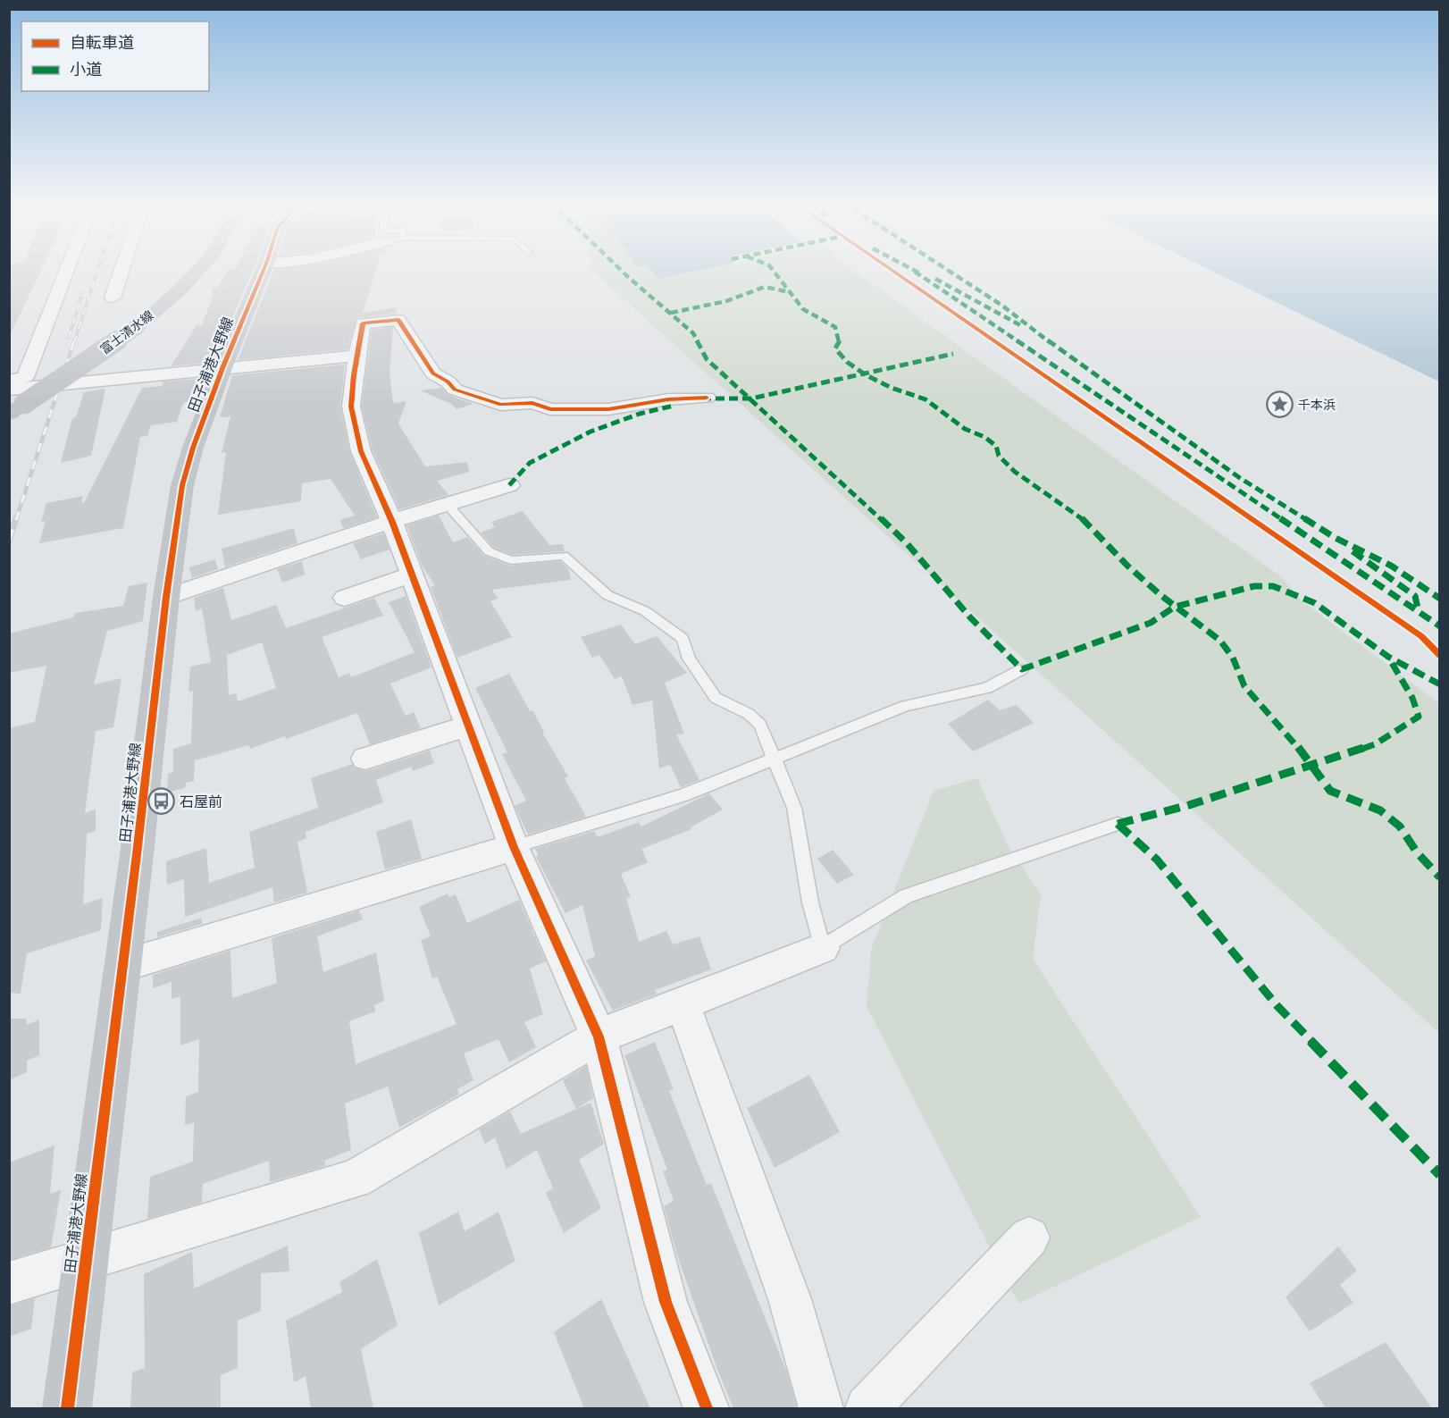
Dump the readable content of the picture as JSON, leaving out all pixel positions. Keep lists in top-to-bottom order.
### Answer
{
  "streets": {
    "main road": ["富士清水線", "田子浦港大野線"]
  },
  "places": {
    "place": ["千本浜"],
    "bus stop": ["石屋前"]
  },
  "legend": ["自転車道", "小道"]
}
